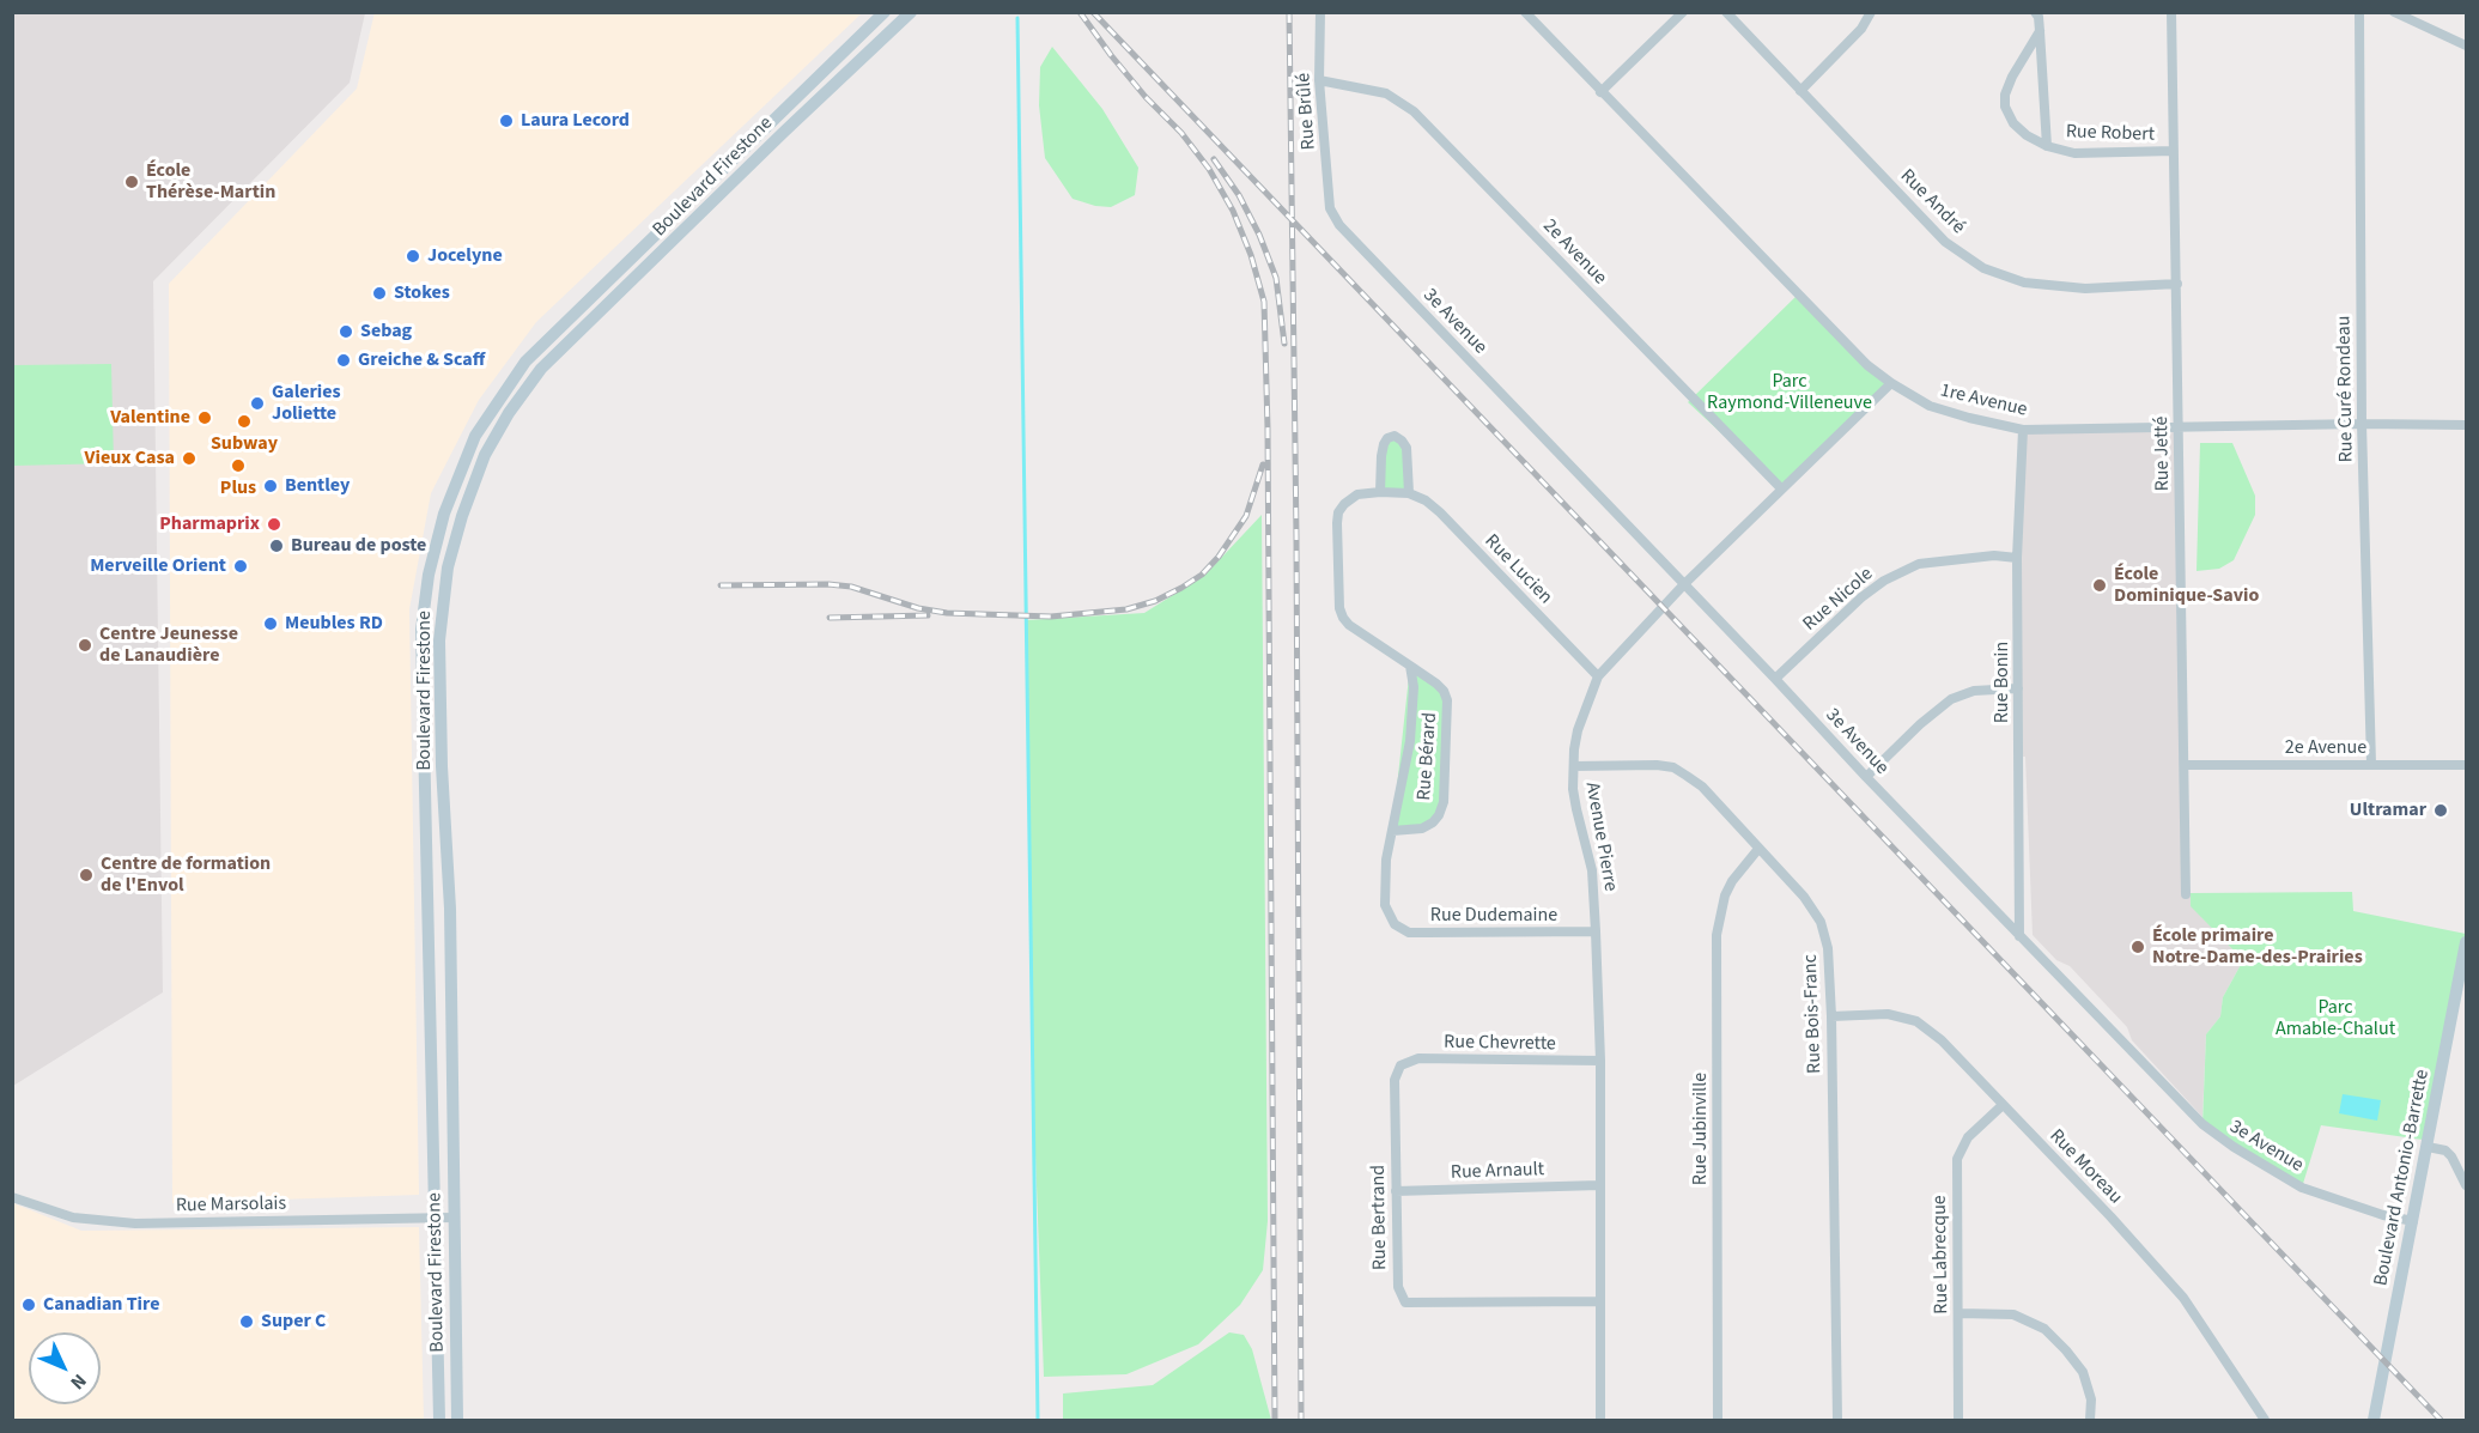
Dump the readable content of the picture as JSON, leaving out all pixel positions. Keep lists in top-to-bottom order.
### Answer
{
  "streets": {
    "main road": ["Boulevard Firestone", "Boulevard Antonio-Barrette"],
    "street": [
      "Rue Brûlé",
      "Rue Robert",
      "Rue André",
      "2e Avenue",
      "3e Avenue",
      "Rue Curé Rondeau",
      "1re Avenue",
      "Rue Jetté",
      "Rue Lucien",
      "Rue Nicole",
      "Rue Bonin",
      "Rue Bérard",
      "Avenue Pierre",
      "Rue Dudemaine",
      "Rue Bois-Franc",
      "Rue Chevrette",
      "Rue Jubinville",
      "Rue Moreau",
      "Rue Arnault",
      "Rue Marsolais",
      "Rue Bertrand",
      "Rue Labrecque"
    ]
  },
  "crossings": [
    ["Rue Brûlé", "2e Avenue"],
    ["Rue Brûlé", "3e Avenue"],
    ["Rue Robert", "Rue Jetté"],
    ["Boulevard Firestone", "Rue Marsolais"],
    ["Rue André", "Rue Jetté"],
    ["2e Avenue", "Rue Curé Rondeau"],
    ["2e Avenue", "Rue Jetté"],
    ["2e Avenue", "Avenue Pierre"],
    ["3e Avenue", "Rue Nicole"],
    ["3e Avenue", "Rue Bonin"],
    ["3e Avenue", "Avenue Pierre"],
    ["3e Avenue", "Boulevard Antonio-Barrette"],
    ["Rue Curé Rondeau", "1re Avenue"],
    ["1re Avenue", "Rue Jetté"],
    ["1re Avenue", "Rue Bonin"],
    ["1re Avenue", "Avenue Pierre"],
    ["Rue Lucien", "Rue Bérard"],
    ["Rue Lucien", "Avenue Pierre"],
    ["Rue Nicole", "Rue Bonin"],
    ["Rue Bérard", "Rue Dudemaine"],
    ["Avenue Pierre", "Rue Dudemaine"],
    ["Avenue Pierre", "Rue Bois-Franc"],
    ["Avenue Pierre", "Rue Chevrette"],
    ["Avenue Pierre", "Rue Arnault"],
    ["Avenue Pierre", "Rue Bertrand"],
    ["Rue Bois-Franc", "Rue Jubinville"],
    ["Rue Bois-Franc", "Rue Moreau"],
    ["Rue Chevrette", "Rue Bertrand"],
    ["Rue Moreau", "Rue Labrecque"],
    ["Rue Arnault", "Rue Bertrand"]
  ],
  "parks": ["Parc Raymond-Villeneuve", "Parc Amable-Chalut"],
  "places": [
    "Laura Lecord",
    "École Thérèse-Martin",
    "Jocelyne",
    "Stokes",
    "Sebag",
    "Greiche & Scaff",
    "Galeries Joliette",
    "Valentine",
    "Subway",
    "Vieux Casa",
    "Plus",
    "Bentley",
    "Pharmaprix",
    "Bureau de poste",
    "Merveille Orient",
    "École Dominique-Savio",
    "Meubles RD",
    "Centre Jeunesse de Lanaudière",
    "Ultramar",
    "Centre de formation de l'Envol",
    "École primaire Notre-Dame-des-Prairies",
    "Canadian Tire",
    "Super C"
  ],
  "north": "bottom right"
}
